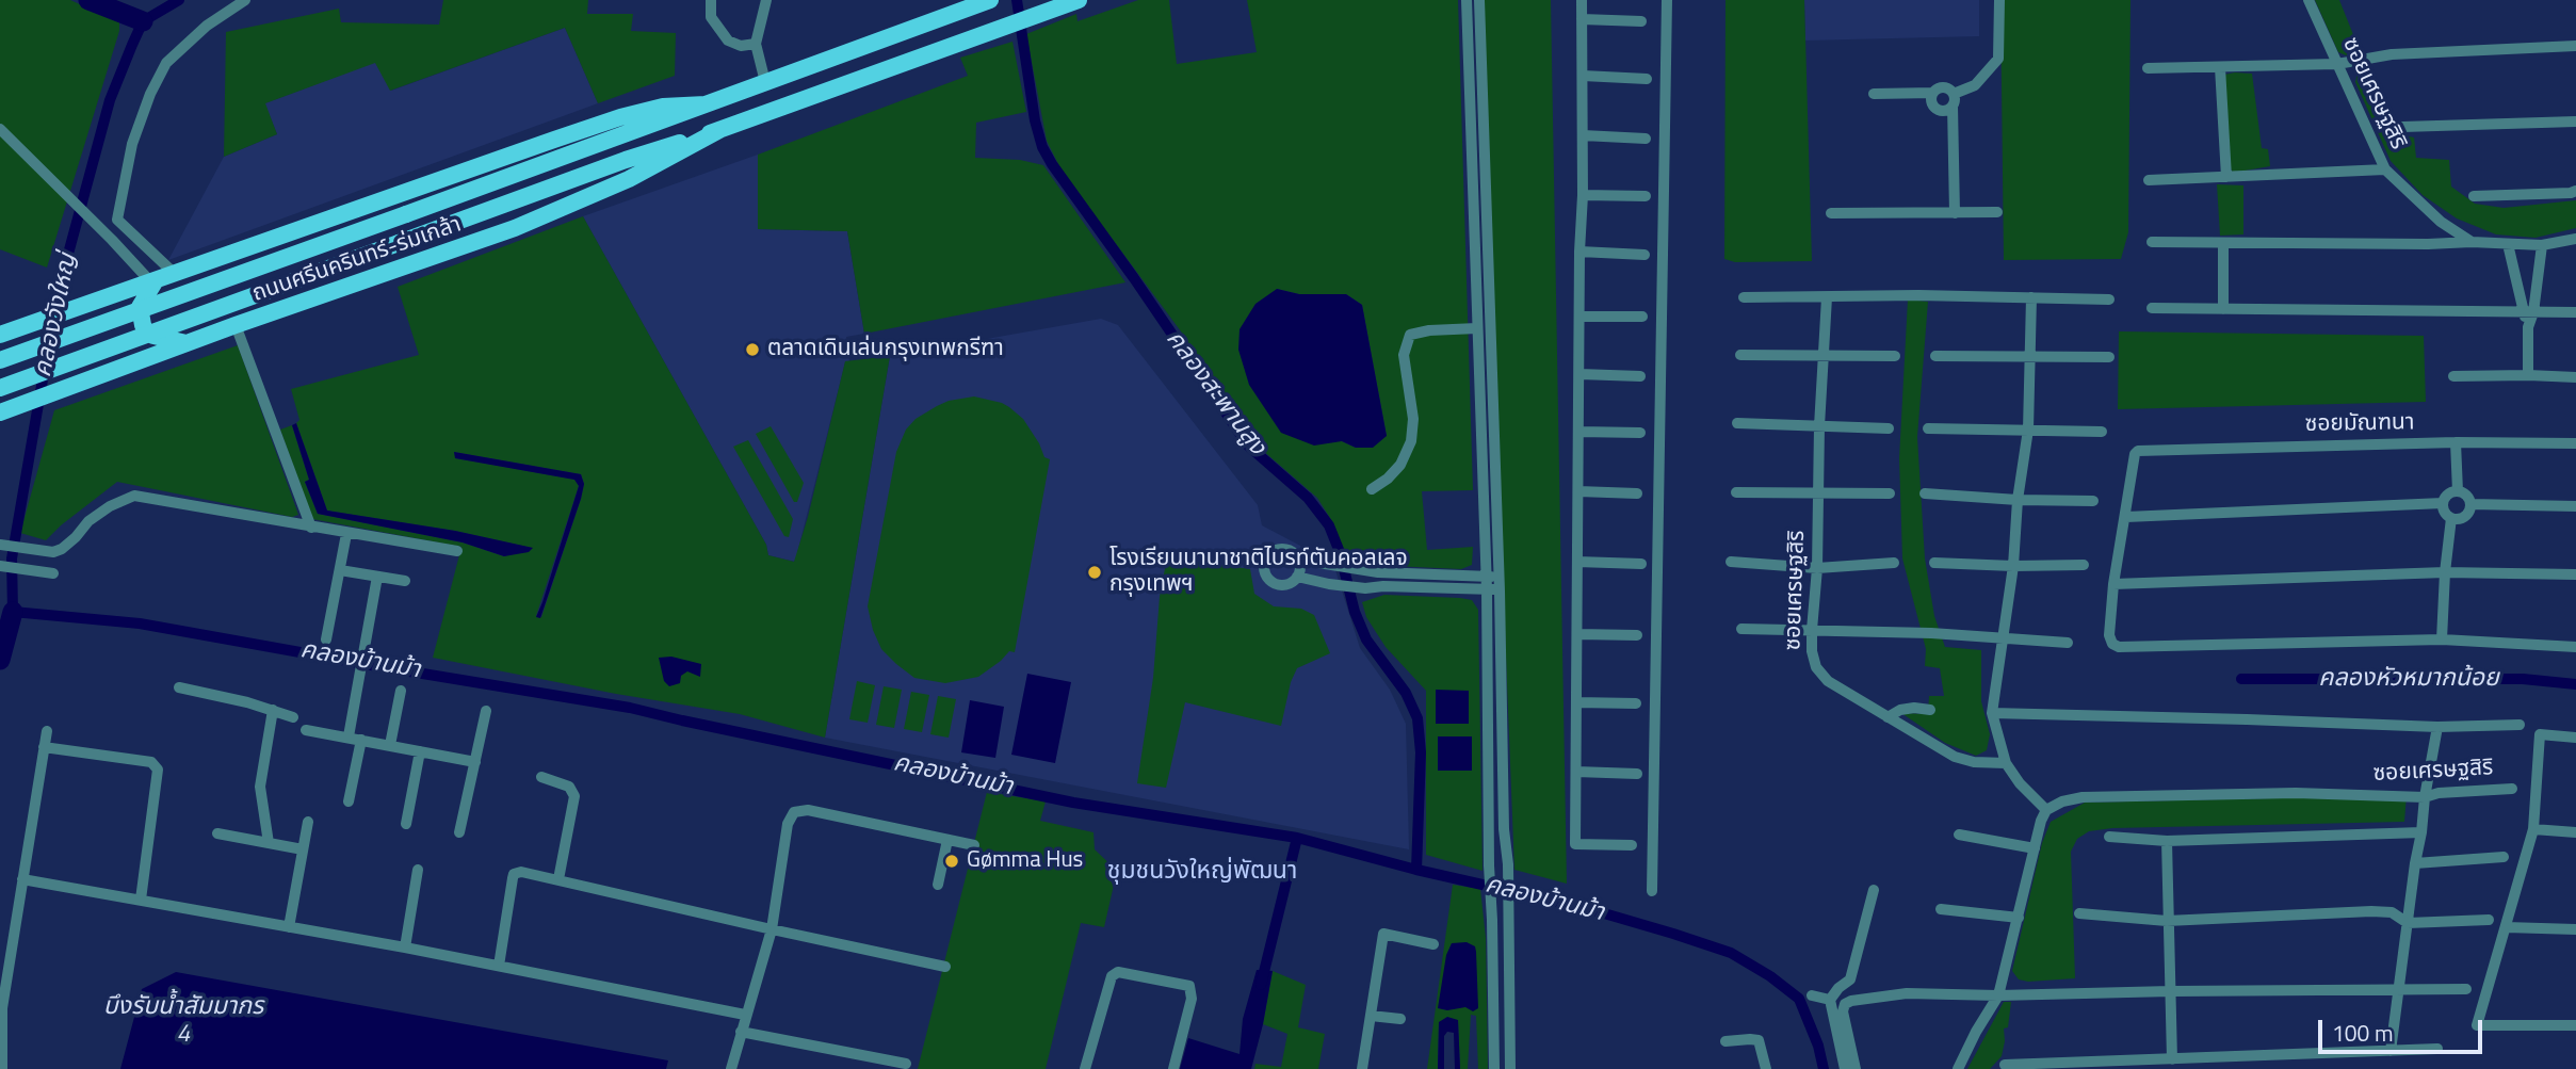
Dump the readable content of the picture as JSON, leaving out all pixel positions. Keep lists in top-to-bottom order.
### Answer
{
  "streets": {
    "main road": ["ถนนศรีนครินทร์-ร่มเกล้า"],
    "street": ["ซอยเศรษฐสิริ", "ซอยมัณฑนา"]
  },
  "districts": ["ชุมชนวังใหญ่พัฒนา"],
  "water": [
    "คลองวังใหญ่",
    "คลองสะพานสูง",
    "คลองบ้านม้า",
    "คลองหัวหมากน้อย",
    "บึงรับน้ำสัมมากร 4"
  ],
  "places": ["ตลาดเดินเล่นกรุงเทพกรีฑา", "โรงเรียนนานาชาติไบรท์ตันคอลเลจ กรุงเทพฯ", "Gømma Hus"],
  "scale_bar": "100 m"
}
